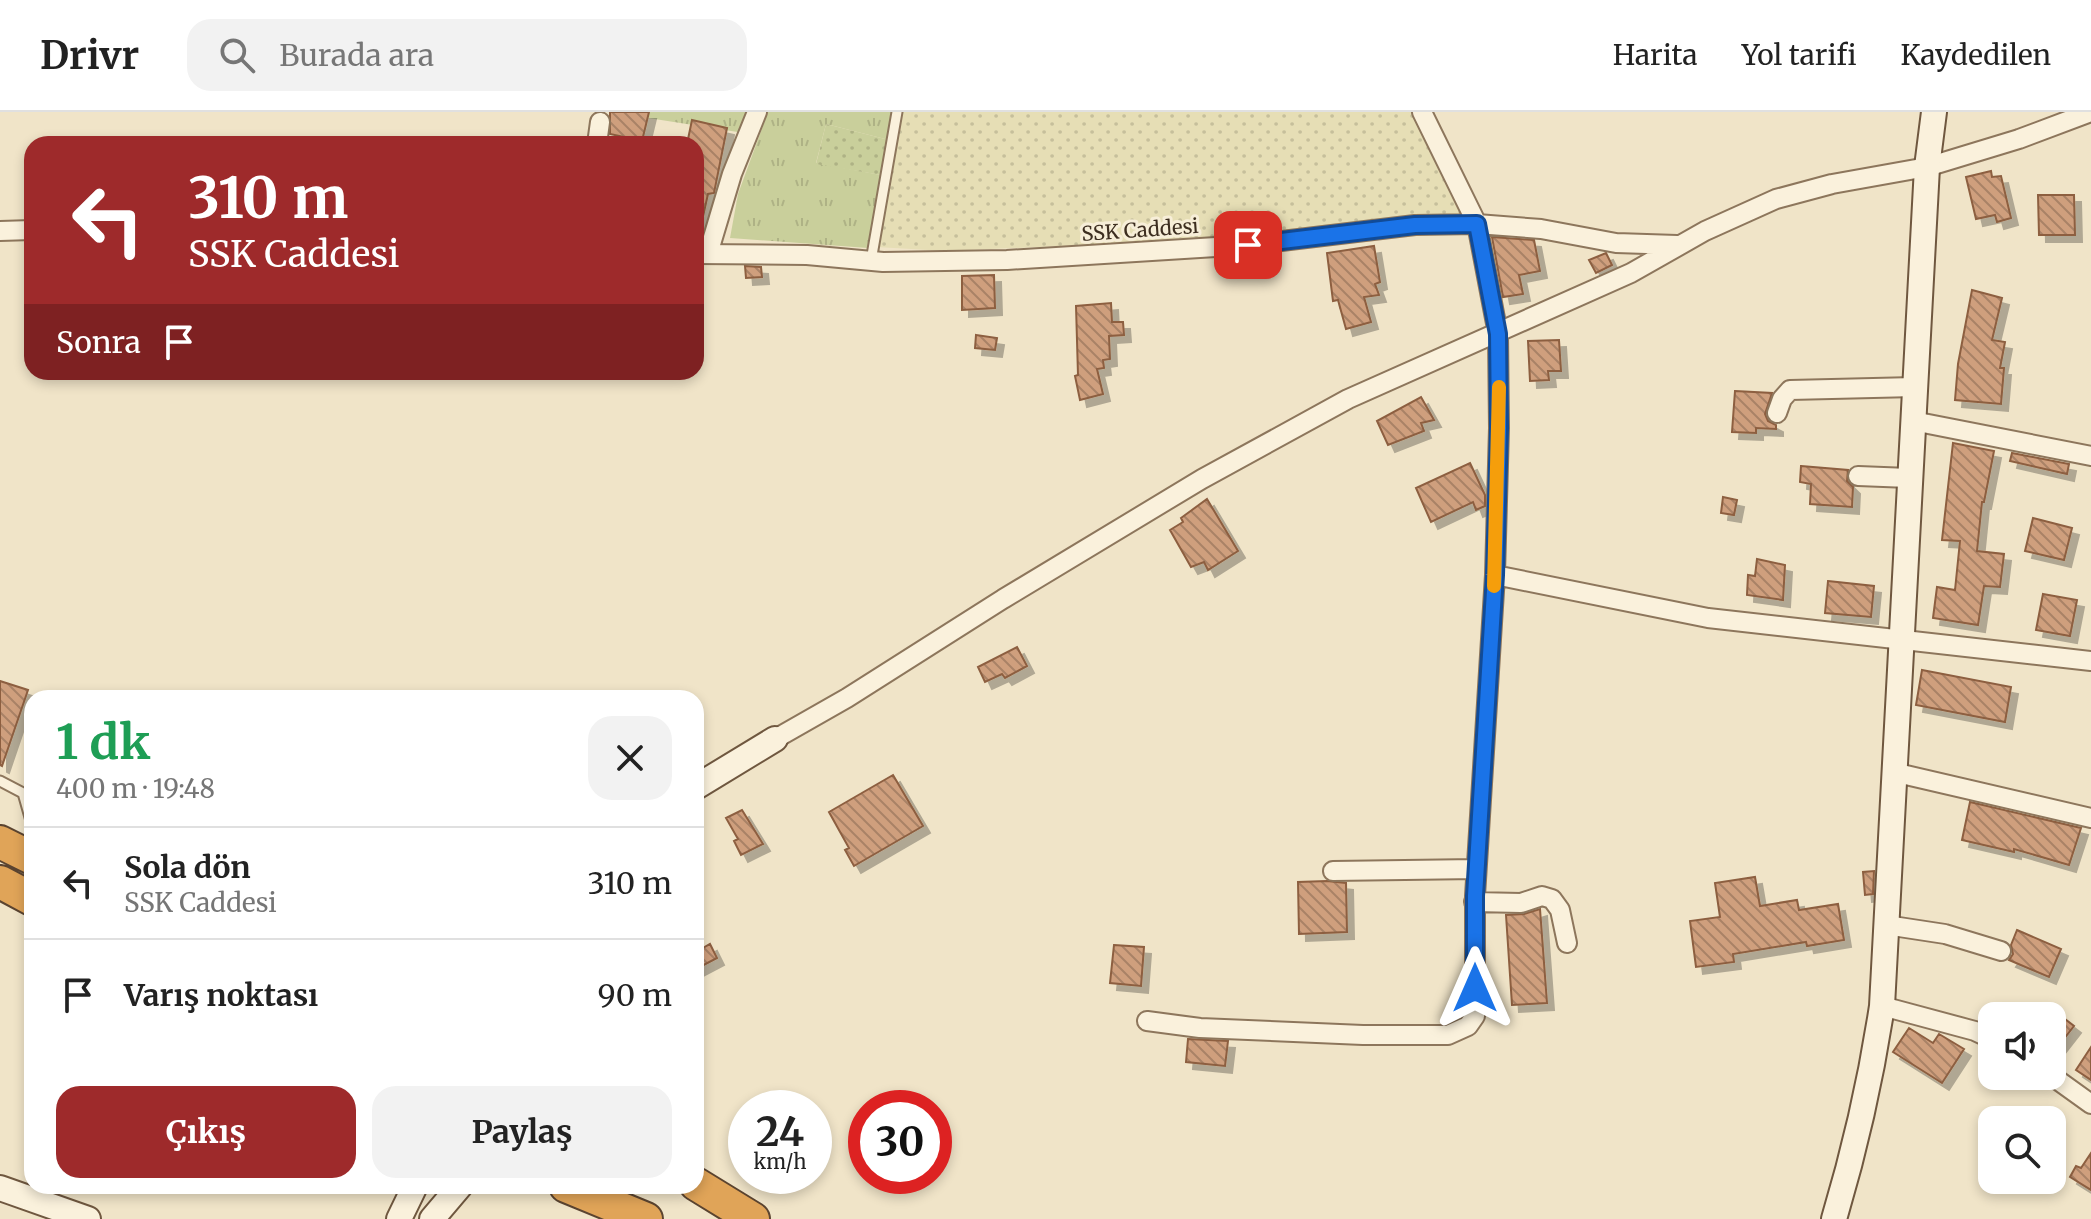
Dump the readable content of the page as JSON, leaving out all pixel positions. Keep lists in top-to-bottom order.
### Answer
{
  "streets": {
    "street": ["SSK Caddesi"]
  },
  "page": {
    "header": "Drivr",
    "search": "Burada ara",
    "nav": ["Harita", "Yol tarifi", "Kaydedilen"],
    "turn": ["310 m", "SSK Caddesi"],
    "then": "Sonra",
    "heading": ["1 dk", "400 m · 19:48"],
    "list": [
      {
        "name": "Sola dön",
        "note": "SSK Caddesi",
        "value": "310 m"
      },
      {
        "name": "Varış noktası",
        "value": "90 m"
      }
    ],
    "buttons": ["Çıkış", "Paylaş"],
    "speed": "24 km/h",
    "limit": "30"
  }
}
